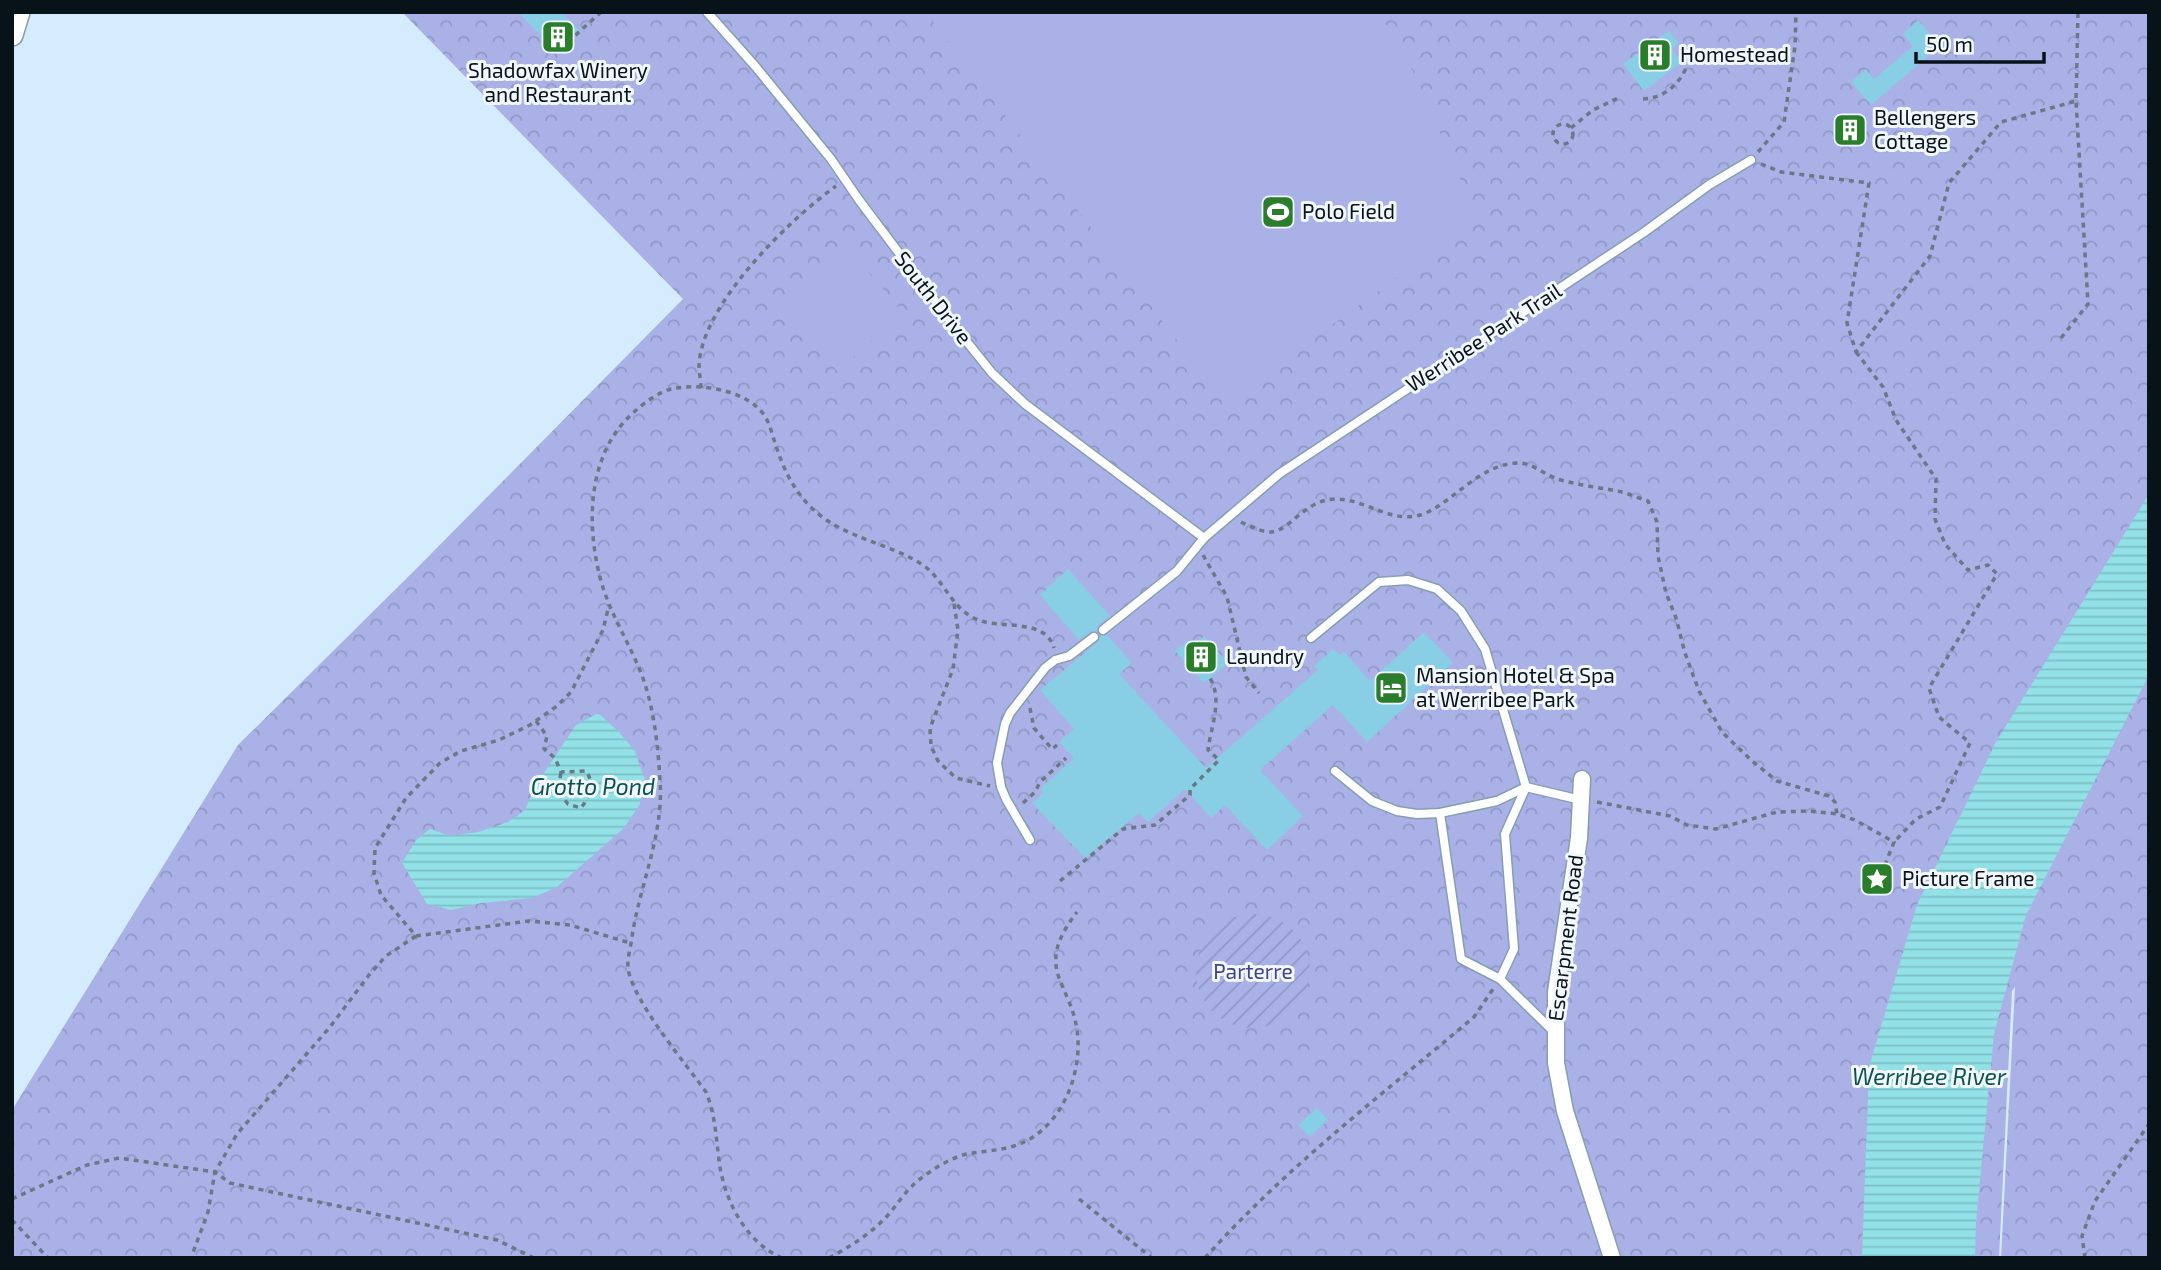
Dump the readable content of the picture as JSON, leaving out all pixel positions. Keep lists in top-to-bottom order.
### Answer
{
  "streets": {
    "street": ["Escarpment Road"],
    "lane": ["South Drive", "Werribee Park Trail"]
  },
  "crossings": [
    ["South Drive", "Werribee Park Trail"]
  ],
  "water": ["Grotto Pond", "Werribee River"],
  "parks": ["Parterre"],
  "places": {
    "building": [
      "Shadowfax Winery and Restaurant",
      "Homestead",
      "Bellengers Cottage",
      "Laundry"
    ],
    "sports": ["Polo Field"],
    "hotel": ["Mansion Hotel & Spa at Werribee Park"],
    "place": ["Picture Frame"]
  },
  "scale_bar": "50 m"
}
